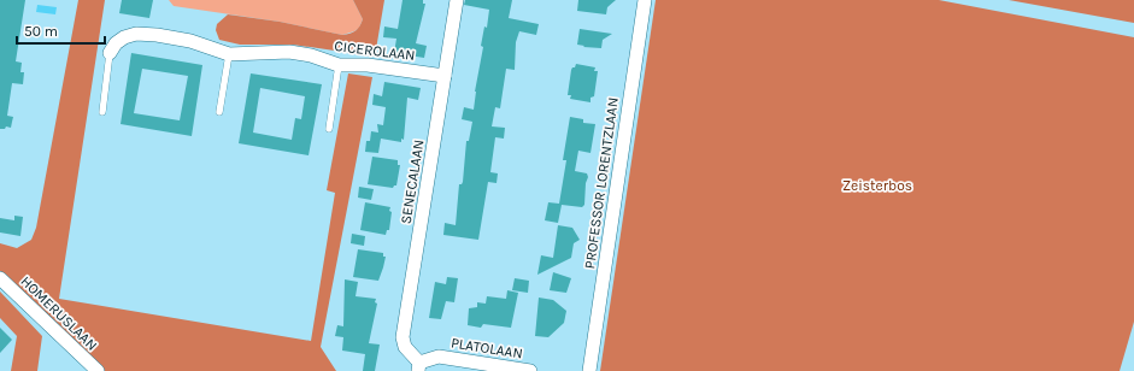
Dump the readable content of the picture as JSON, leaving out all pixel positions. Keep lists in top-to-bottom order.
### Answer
{
  "streets": {
    "street": [
      "CICEROLAAN",
      "SENECALAAN",
      "PROFESSOR LORENTZLAAN",
      "HOMERUSLAAN",
      "PLATOLAAN"
    ]
  },
  "crossings": [
    ["CICEROLAAN", "SENECALAAN"],
    ["SENECALAAN", "PLATOLAAN"]
  ],
  "parks": ["Zeisterbos"],
  "scale_bar": "50 m"
}
